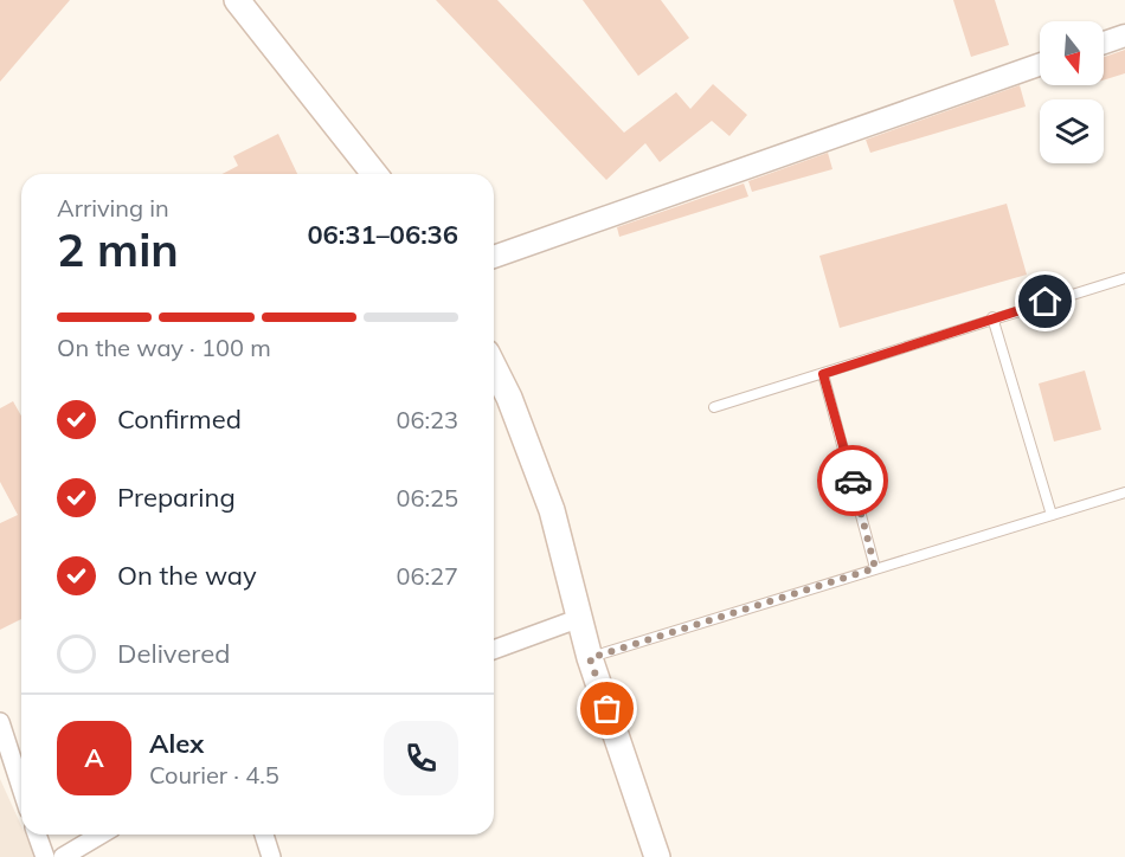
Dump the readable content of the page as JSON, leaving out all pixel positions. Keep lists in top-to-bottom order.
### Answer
{
  "north": "bottom",
  "page": {
    "heading": ["2 min", "Arriving in", "06:31–06:36"],
    "panel": ["Alex", "Courier · 4.5"],
    "bar": "On the way · 100 m",
    "list": [
      ["Confirmed", "06:23"],
      ["Preparing", "06:25"],
      ["On the way", "06:27"],
      "Delivered"
    ],
    "round": "A"
  }
}
